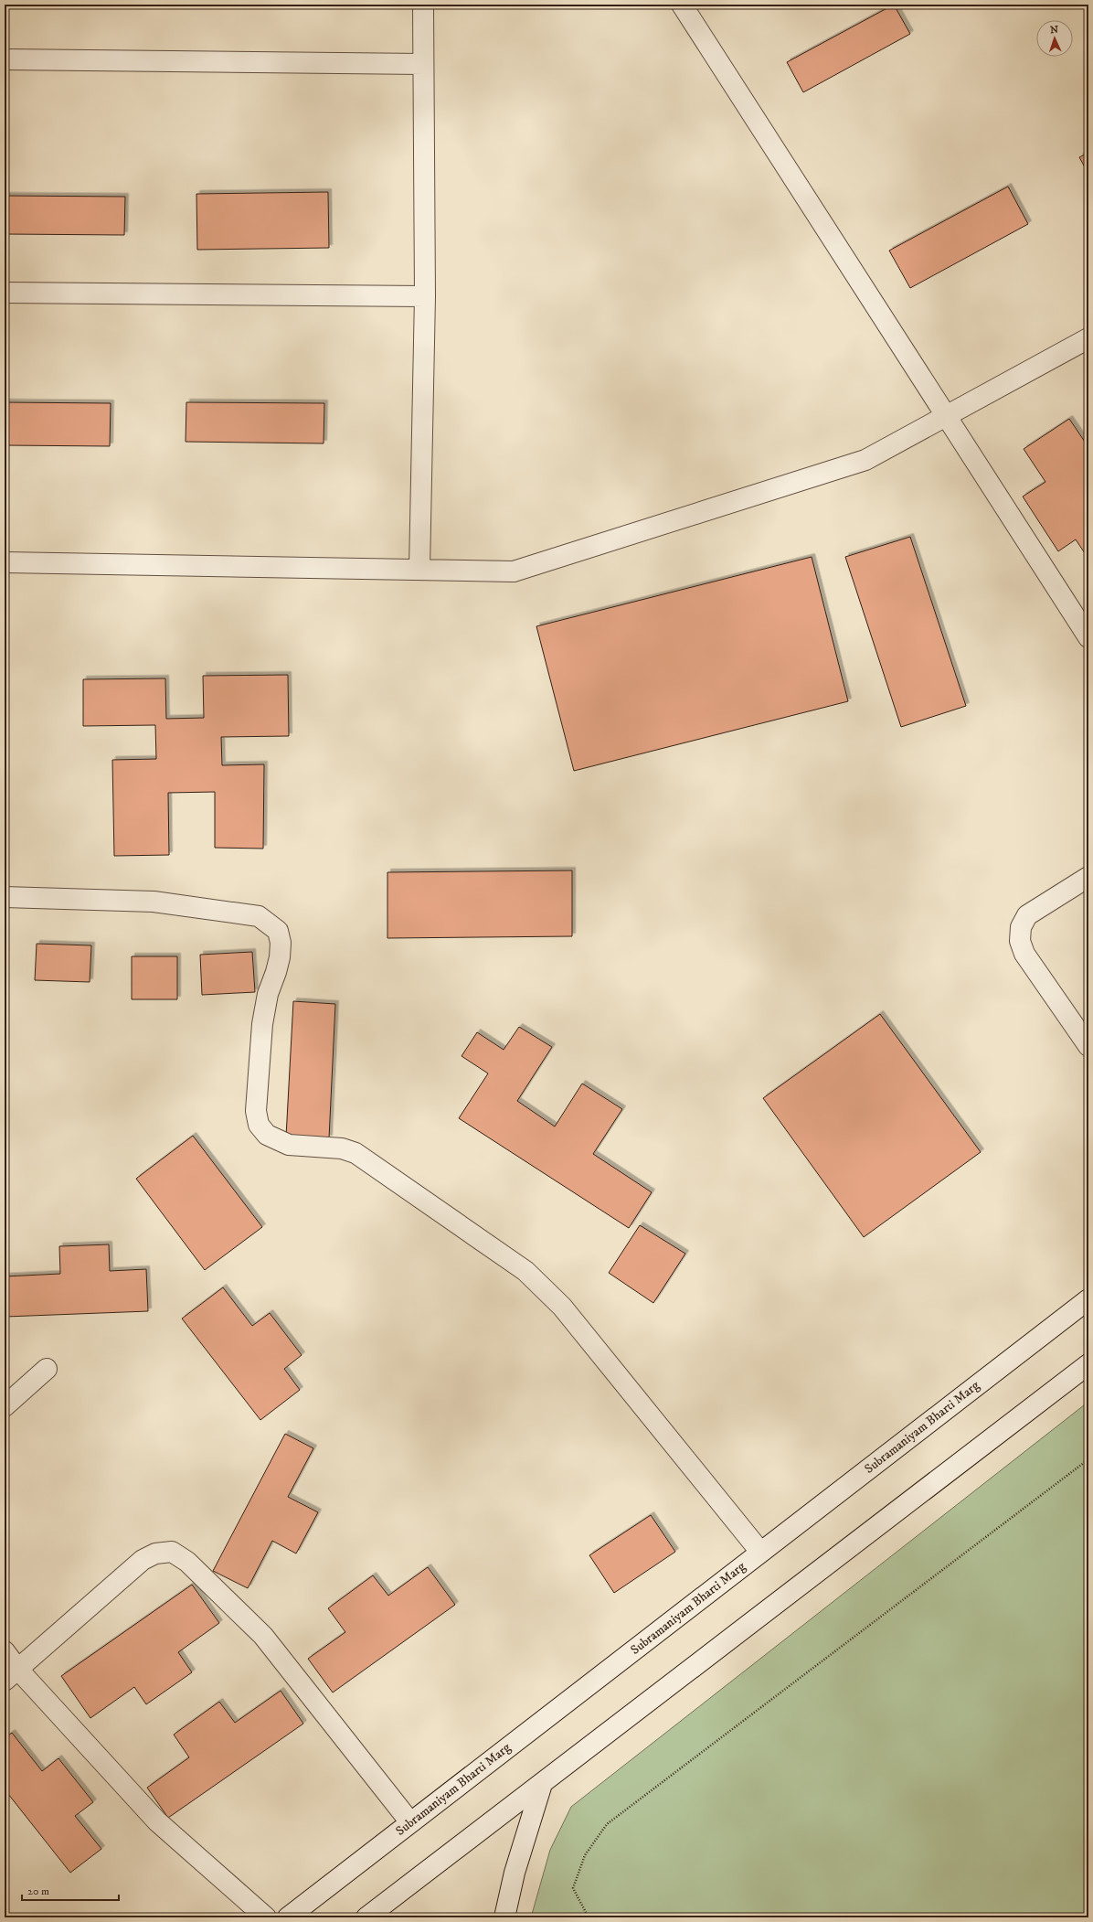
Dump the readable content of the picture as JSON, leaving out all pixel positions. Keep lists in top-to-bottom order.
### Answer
{
  "streets": {
    "street": ["Subramaniyam Bharti Marg"]
  },
  "scale_bar": "20 m",
  "north": "top"
}
